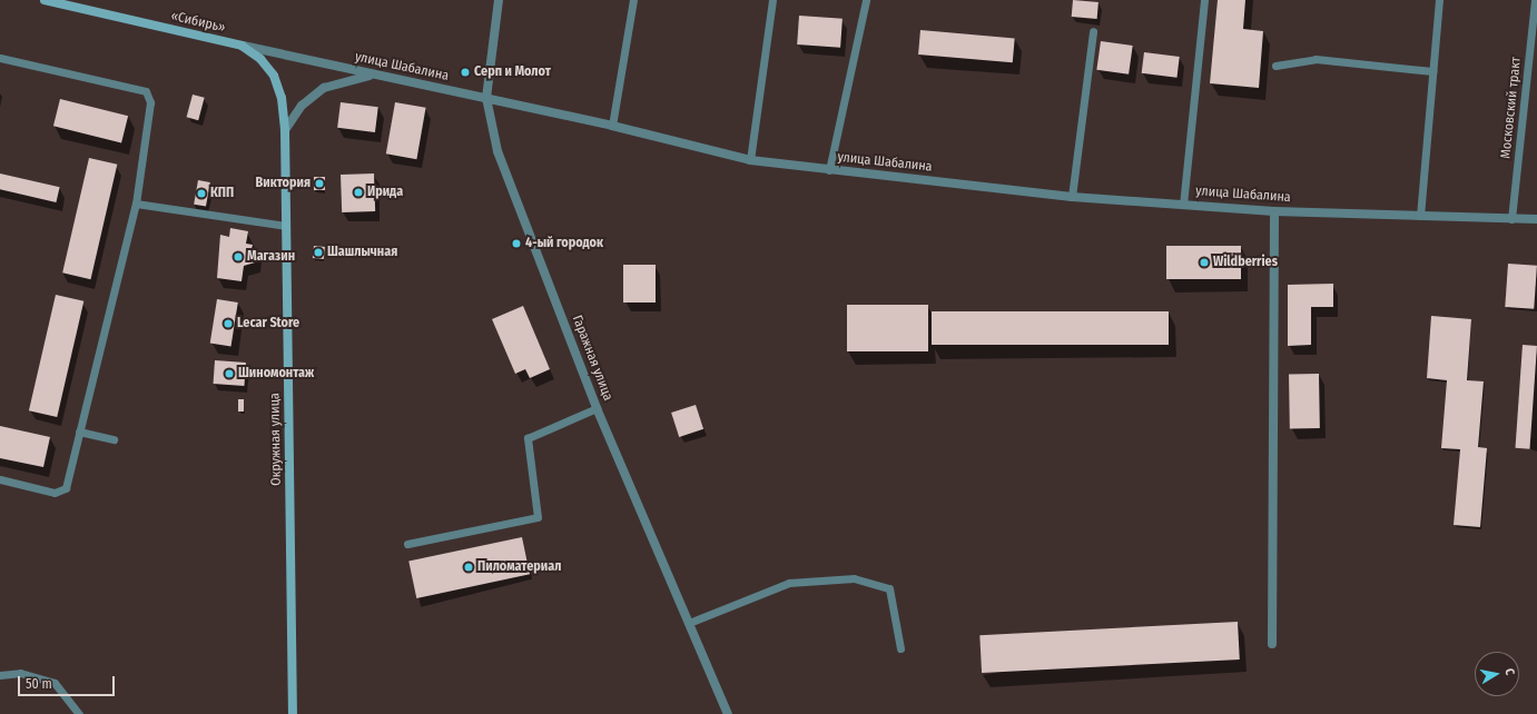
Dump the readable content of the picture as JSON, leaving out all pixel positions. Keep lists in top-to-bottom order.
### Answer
{
  "streets": {
    "main road": ["«Сибирь»", "Окружная улица"],
    "street": ["улица Шабалина", "Гаражная улица"],
    "lane": ["Московский тракт"]
  },
  "crossings": [
    ["«Сибирь»", "улица Шабалина"],
    ["«Сибирь»", "Окружная улица"],
    ["улица Шабалина", "Московский тракт"],
    ["улица Шабалина", "Гаражная улица"],
    ["улица Шабалина", "Окружная улица"]
  ],
  "places": [
    "Серп и Молот",
    "Виктория",
    "Ирида",
    "КПП",
    "4-ый городок",
    "Шашлычная",
    "Магазин",
    "Wildberries",
    "Lecar Store",
    "Шиномонтаж",
    "Пиломатериал"
  ],
  "scale_bar": "50 m",
  "north": "right"
}
